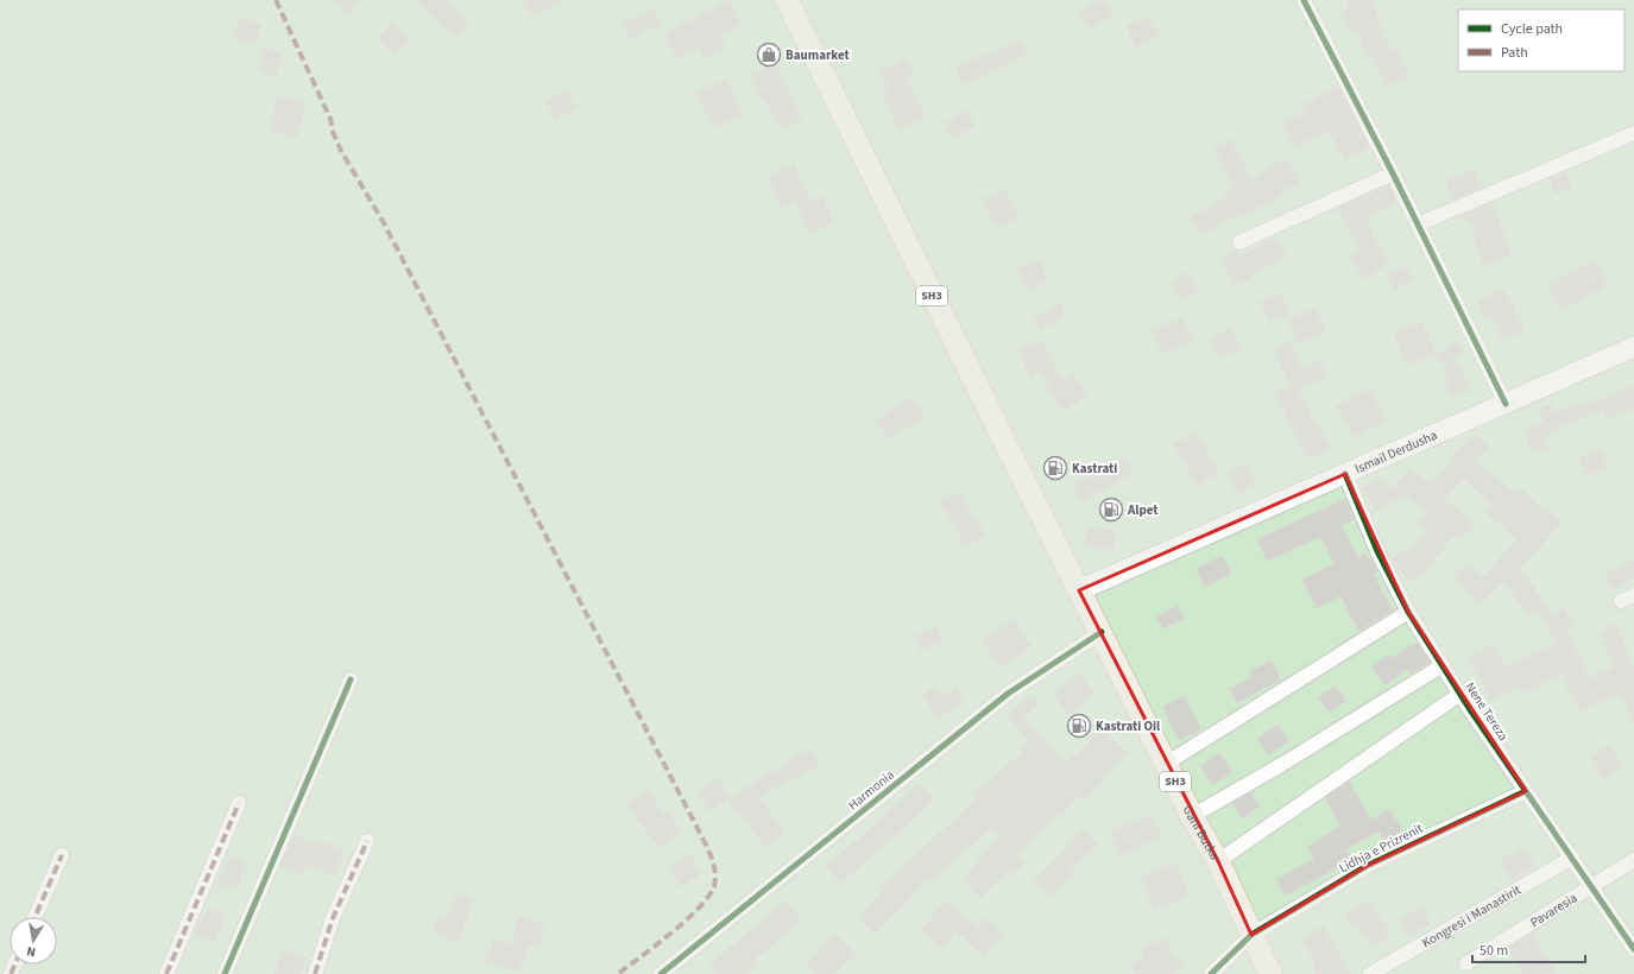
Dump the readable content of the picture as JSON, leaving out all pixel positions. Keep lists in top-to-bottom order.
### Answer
{
  "streets": {
    "main road": ["SH3", "Ismail Derdusha", "Gani Butka"],
    "street": [
      "Nene Tereza",
      "Harmonia",
      "Lidhja e Prizrenit",
      "Pavaresia",
      "Kongresi i Manastirit"
    ]
  },
  "crossings": [
    ["SH3", "Ismail Derdusha"],
    ["SH3", "Gani Butka"],
    ["Ismail Derdusha", "Nene Tereza"],
    ["Ismail Derdusha", "Gani Butka"],
    ["Nene Tereza", "Lidhja e Prizrenit"],
    ["Nene Tereza", "Pavaresia"],
    ["Nene Tereza", "Kongresi i Manastirit"],
    ["Harmonia", "Gani Butka"],
    ["Gani Butka", "Lidhja e Prizrenit"]
  ],
  "places": {
    "shop": ["Baumarket"],
    "fuel station": ["Kastrati", "Alpet", "Kastrati Oil"]
  },
  "legend": ["Cycle path", "Path"],
  "scale_bar": "50 m",
  "north": "bottom"
}
